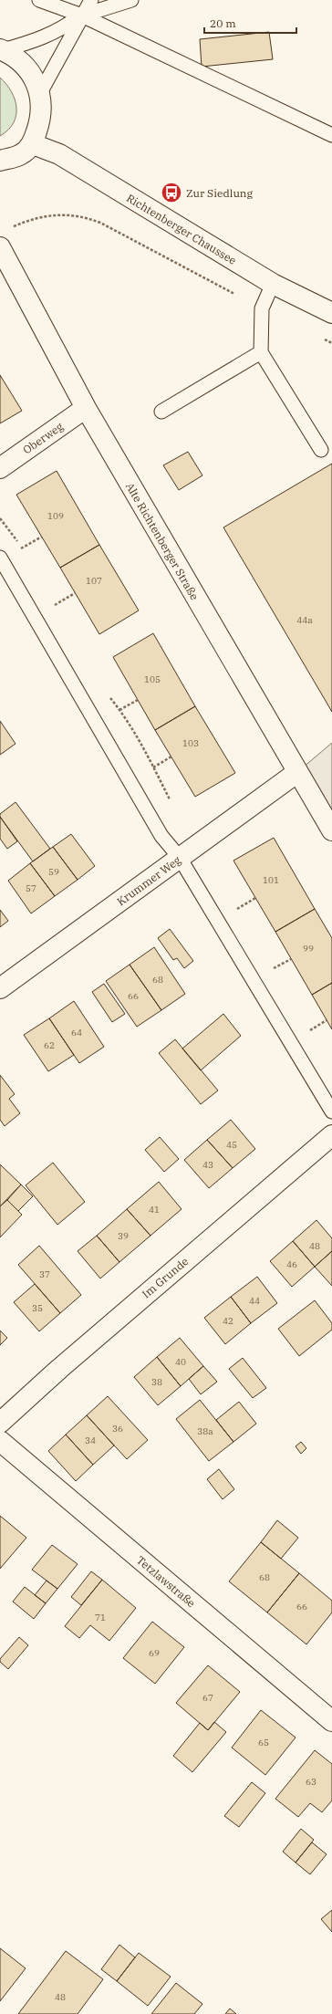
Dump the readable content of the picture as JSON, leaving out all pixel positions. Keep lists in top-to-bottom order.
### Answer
{
  "streets": {
    "street": [
      "Richtenberger Chaussee",
      "Oberweg",
      "Alte Richtenberger Straße",
      "Krummer Weg",
      "Im Grunde",
      "Tetzlawstraße"
    ]
  },
  "crossings": [
    ["Oberweg", "Alte Richtenberger Straße"],
    ["Alte Richtenberger Straße", "Krummer Weg"]
  ],
  "places": {
    "bus stop": ["Zur Siedlung"]
  },
  "house_numbers": [
    "109",
    "107",
    "44a",
    "105",
    "103",
    "59",
    "101",
    "57",
    "99",
    "68",
    "66",
    "64",
    "62",
    "45",
    "43",
    "41",
    "39",
    "48",
    "46",
    "37",
    "44",
    "35",
    "42",
    "40",
    "38",
    "36",
    "38a",
    "34",
    "68",
    "66",
    "71",
    "69",
    "67",
    "65",
    "63",
    "48"
  ],
  "scale_bar": "20 m"
}
